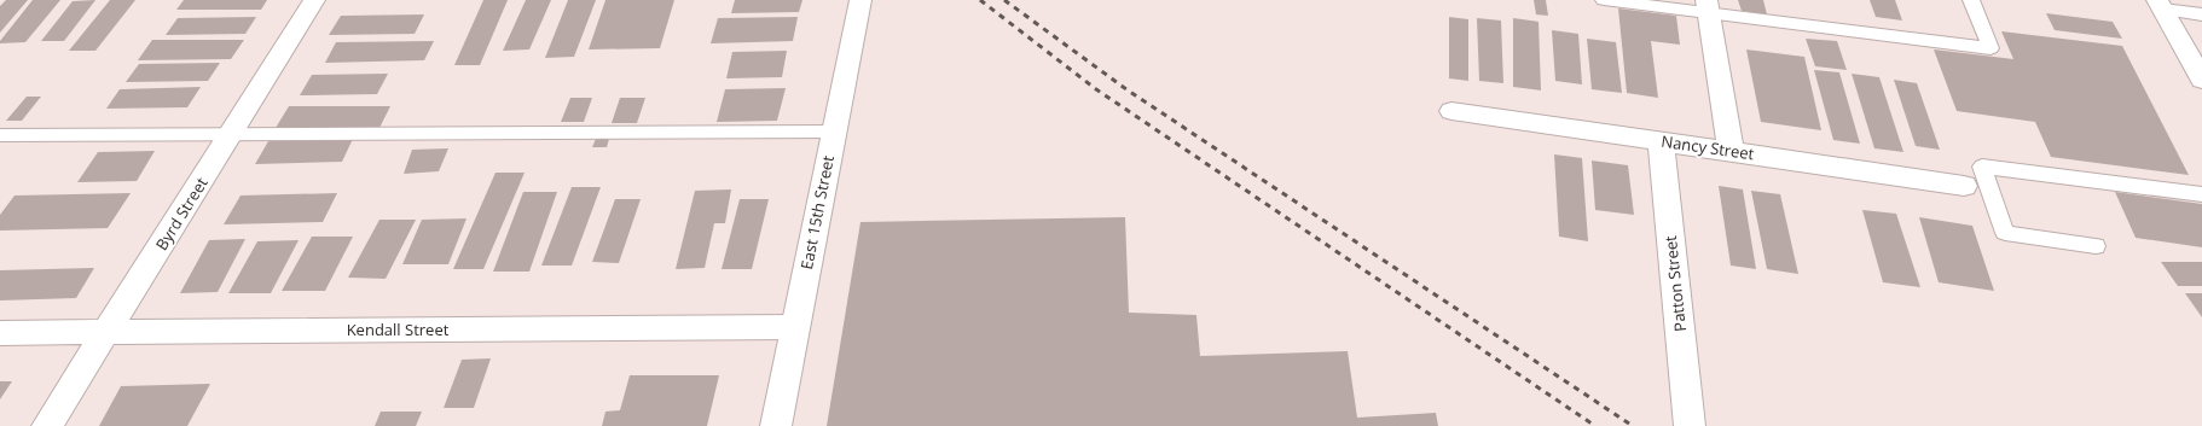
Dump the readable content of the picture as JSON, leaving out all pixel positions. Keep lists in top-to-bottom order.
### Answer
{
  "streets": {
    "street": [
      "Nancy Street",
      "East 15th Street",
      "Byrd Street",
      "Patton Street",
      "Kendall Street"
    ]
  },
  "crossings": [
    ["Nancy Street", "Patton Street"],
    ["East 15th Street", "Kendall Street"],
    ["Byrd Street", "Kendall Street"]
  ]
}
